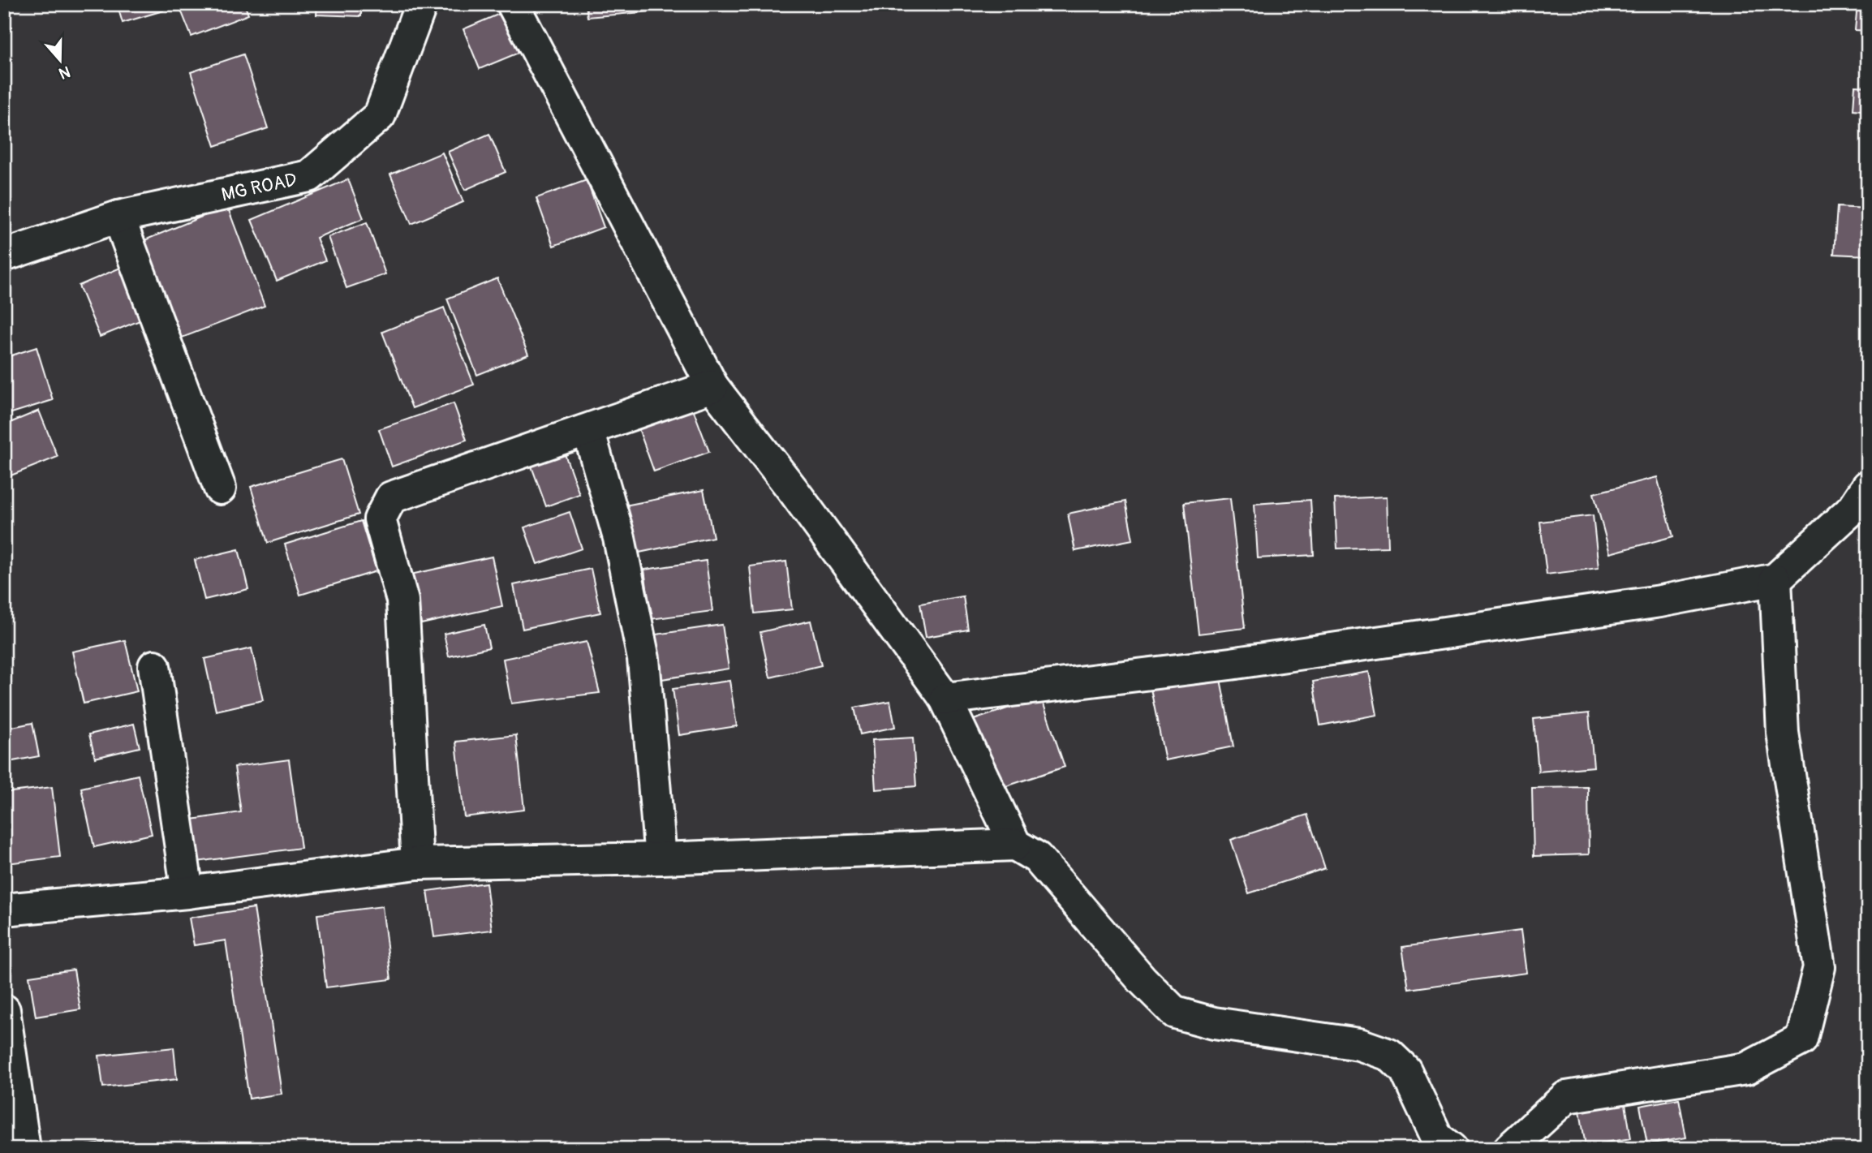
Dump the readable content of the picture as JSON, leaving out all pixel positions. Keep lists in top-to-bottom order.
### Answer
{
  "streets": {
    "street": ["MG ROAD"]
  },
  "north": "bottom"
}
